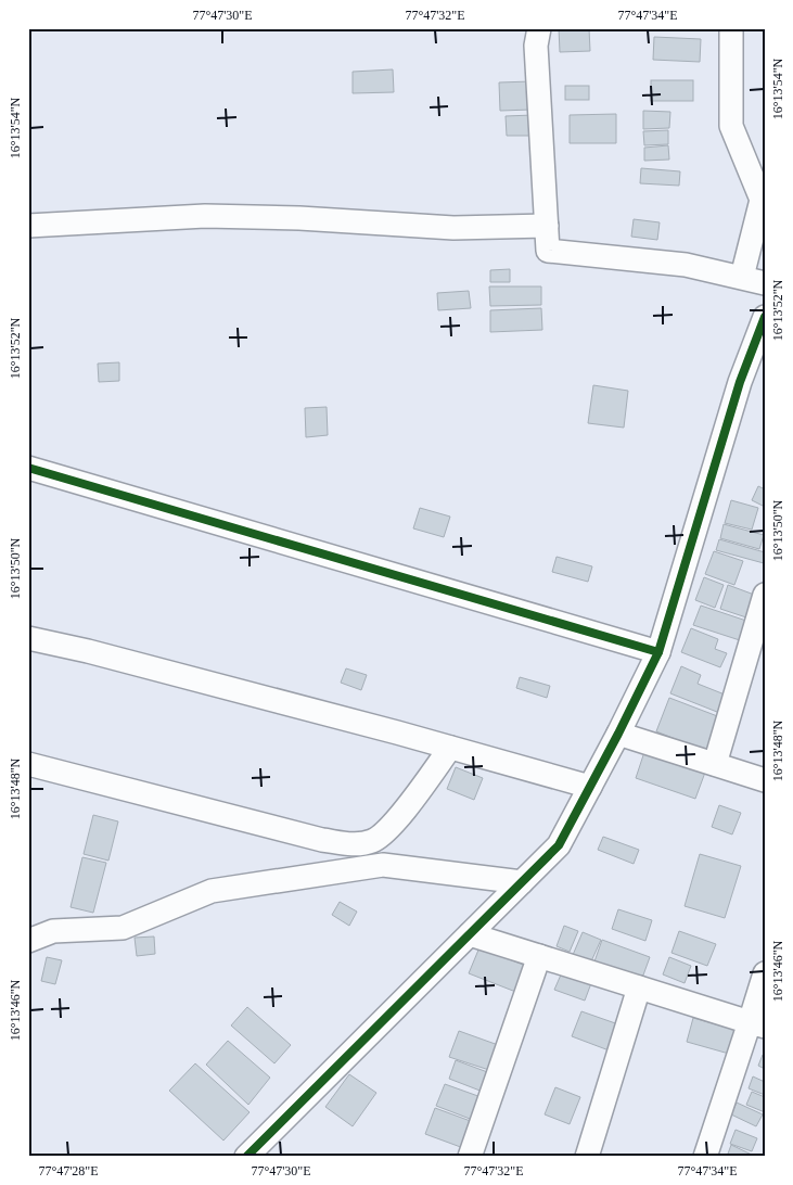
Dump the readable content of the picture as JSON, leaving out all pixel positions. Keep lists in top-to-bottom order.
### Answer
{
  "coordinates": [
    "77°47'30\"E",
    "77°47'32\"E",
    "77°47'34\"E",
    "16°13'54\"N",
    "16°13'52\"N",
    "16°13'50\"N",
    "16°13'48\"N",
    "16°13'46\"N",
    "77°47'28\"E"
  ]
}
